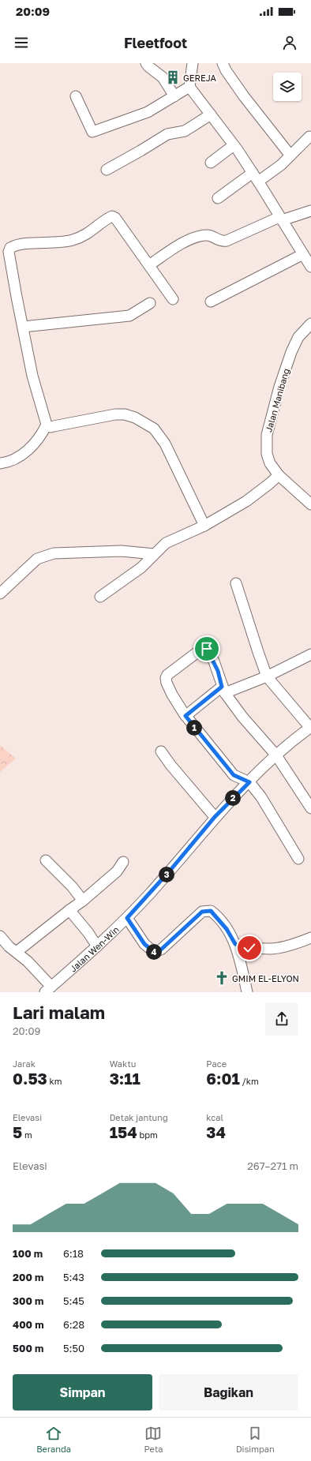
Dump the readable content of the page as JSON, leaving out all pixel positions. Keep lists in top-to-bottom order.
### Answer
{
  "streets": {
    "street": ["Jalan Manibang", "Jalan Wen-Win"]
  },
  "places": {
    "building": ["GEREJA"],
    "church": ["GMIM EL-ELYON"]
  },
  "page": {
    "status": "20:09",
    "header": "Fleetfoot",
    "pins": [
      "1",
      "2",
      "3",
      "4"
    ],
    "heading": ["Lari malam", "20:09"],
    "stats": [
      ["Jarak", "0.53 km"],
      ["Waktu", "3:11"],
      ["Pace", "6:01 /km"],
      ["Elevasi", "5 m"],
      ["Detak jantung", "154 bpm"],
      ["kcal", "34"]
    ],
    "chart": ["Elevasi", "267–271 m"],
    "list": [
      {
        "name": "100 m",
        "note": "6:18"
      },
      {
        "name": "200 m",
        "note": "5:43"
      },
      {
        "name": "300 m",
        "note": "5:45"
      },
      {
        "name": "400 m",
        "note": "6:28"
      },
      {
        "name": "500 m",
        "note": "5:50"
      }
    ],
    "buttons": ["Simpan", "Bagikan"],
    "tabs": ["Beranda", "Peta", "Disimpan"]
  }
}
